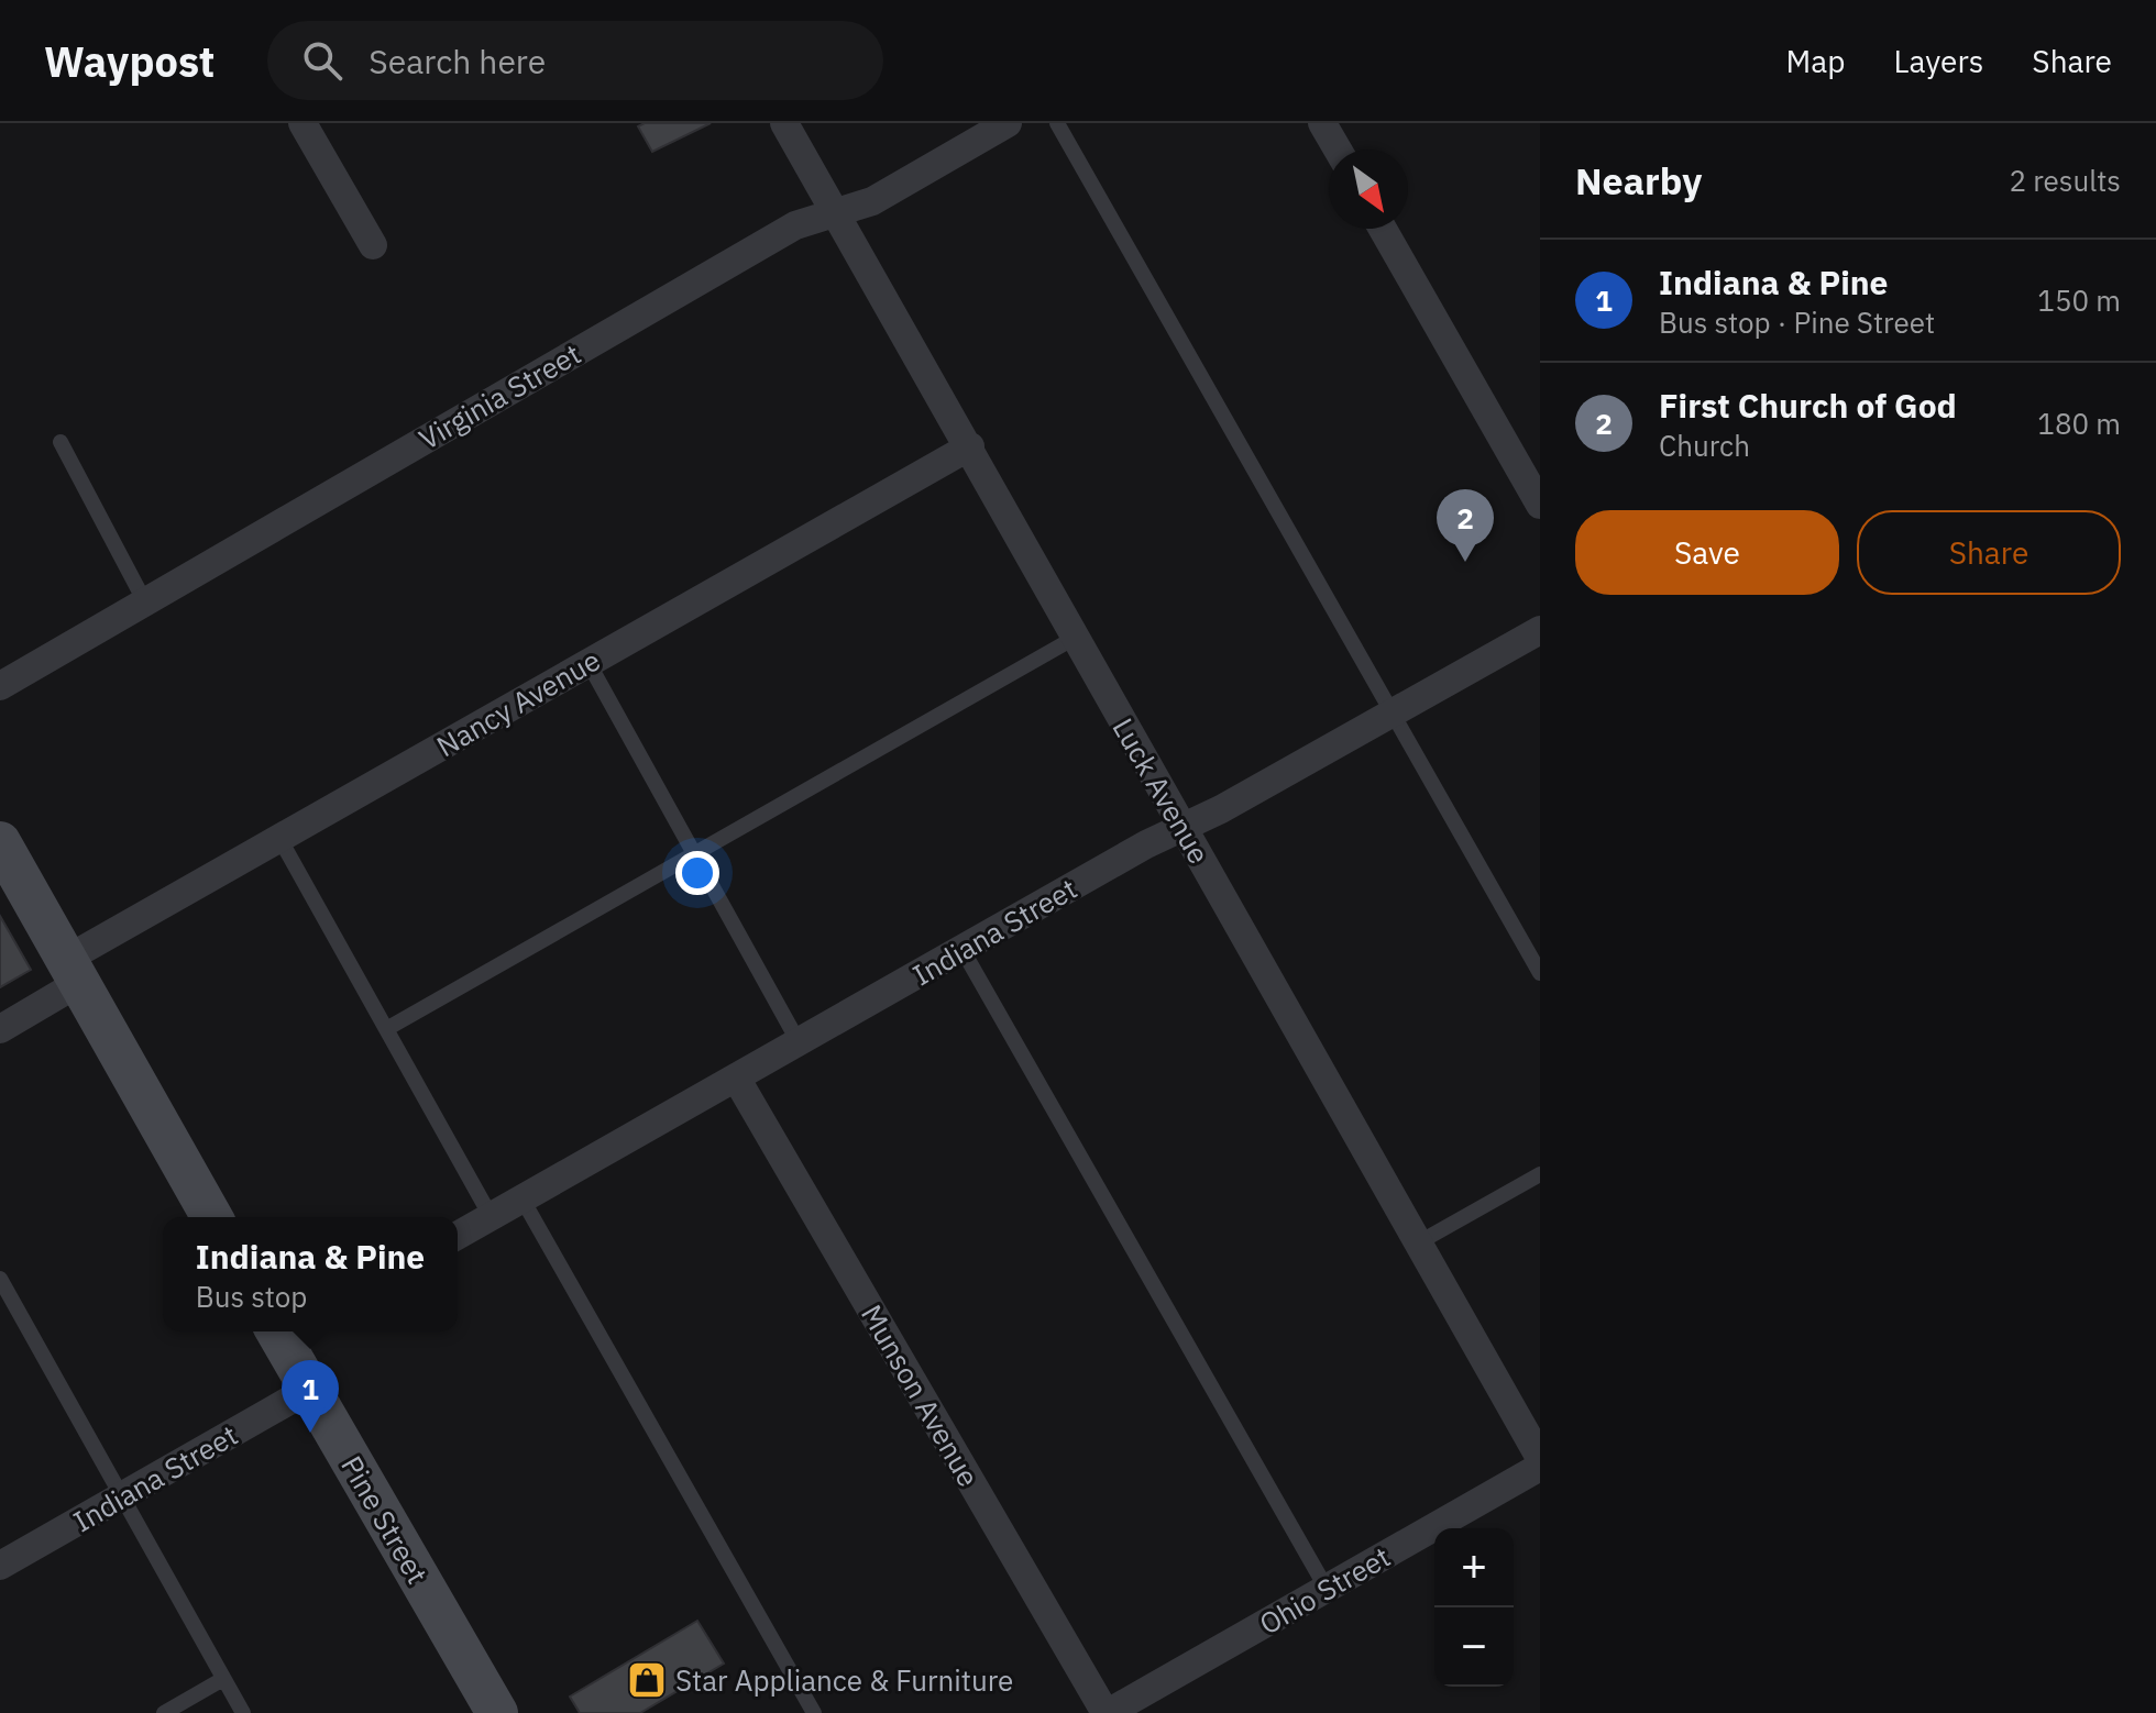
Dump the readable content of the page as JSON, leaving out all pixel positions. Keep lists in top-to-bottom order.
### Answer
{
  "streets": {
    "main road": ["Pine Street"],
    "street": [
      "Virginia Street",
      "Nancy Avenue",
      "Luck Avenue",
      "Indiana Street",
      "Munson Avenue",
      "Ohio Street"
    ]
  },
  "crossings": [
    ["Virginia Street", "Luck Avenue"],
    ["Nancy Avenue", "Luck Avenue"],
    ["Luck Avenue", "Indiana Street"],
    ["Indiana Street", "Munson Avenue"],
    ["Indiana Street", "Pine Street"],
    ["Munson Avenue", "Ohio Street"]
  ],
  "places": {
    "shop": ["Star Appliance & Furniture"]
  },
  "north": "bottom right",
  "page": {
    "header": "Waypost",
    "search": "Search here",
    "nav": ["Map", "Layers", "Share"],
    "heading": ["Nearby", "2 results"],
    "list": [
      {
        "mark": "1",
        "name": "Indiana & Pine",
        "note": "Bus stop · Pine Street",
        "value": "150 m"
      },
      {
        "mark": "2",
        "name": "First Church of God",
        "note": "Church",
        "value": "180 m"
      }
    ],
    "buttons": ["Save", "Share"],
    "pins": ["2", "1"],
    "popup": ["Indiana & Pine", "Bus stop"],
    "map_buttons": ["+", "−"]
  }
}
